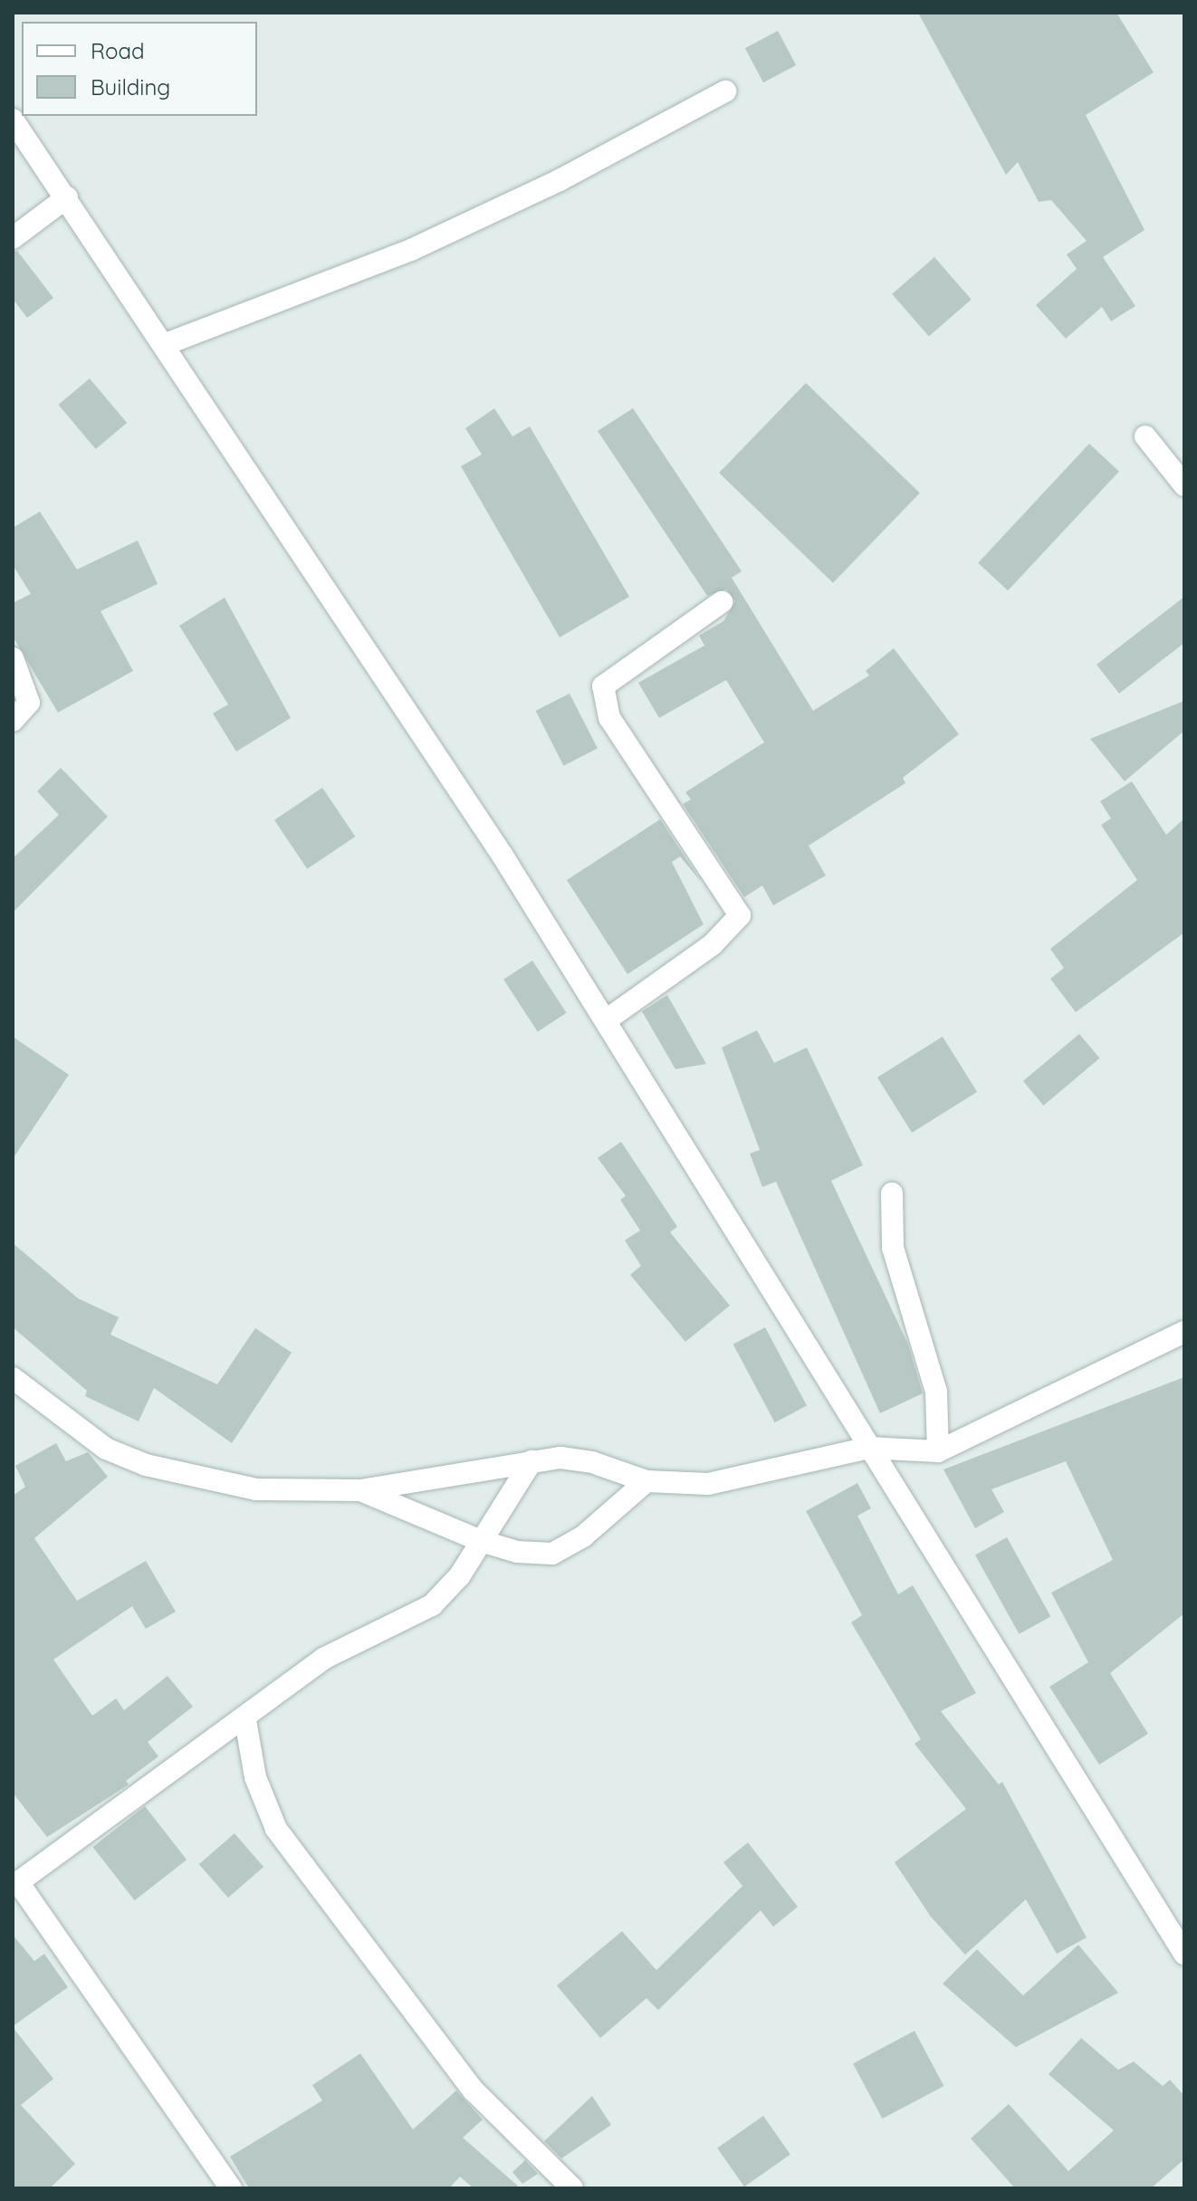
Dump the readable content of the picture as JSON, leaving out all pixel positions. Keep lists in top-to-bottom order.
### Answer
{
  "legend": ["Road", "Building"]
}
